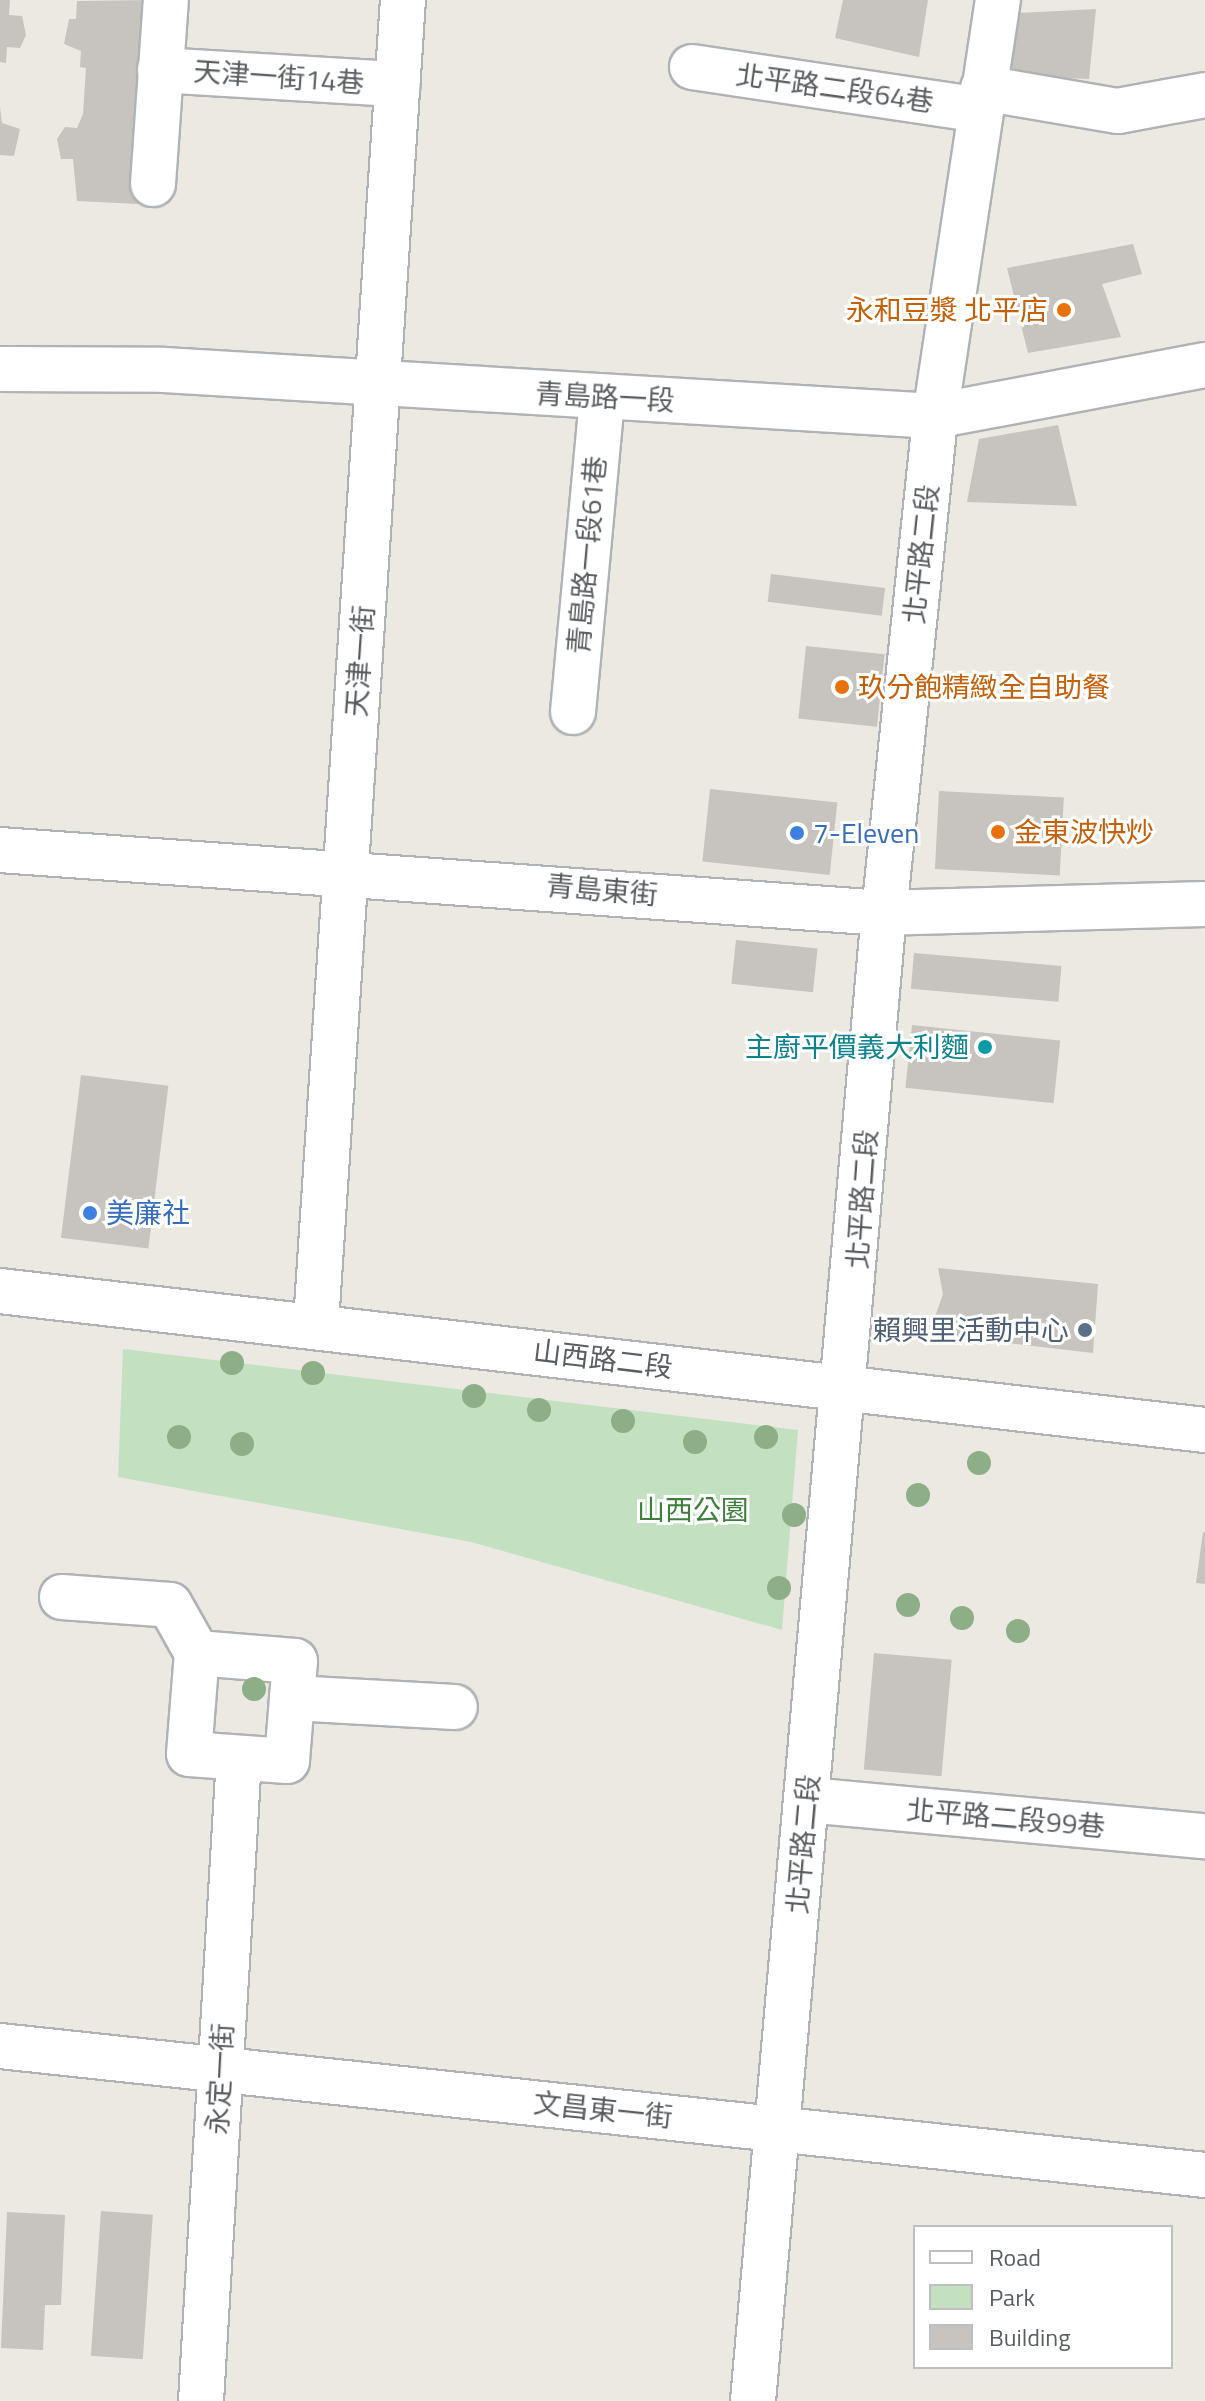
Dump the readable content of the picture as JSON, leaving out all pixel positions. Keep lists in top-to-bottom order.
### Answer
{
  "streets": {
    "street": [
      "天津一街14巷",
      "北平路二段64巷",
      "青島路一段",
      "北平路二段",
      "青島路一段61巷",
      "天津一街",
      "青島東街",
      "山西路二段",
      "北平路二段99巷",
      "永定一街",
      "文昌東一街"
    ]
  },
  "crossings": [
    ["天津一街14巷", "天津一街"],
    ["北平路二段64巷", "北平路二段"],
    ["青島路一段", "北平路二段"],
    ["青島路一段", "青島路一段61巷"],
    ["青島路一段", "天津一街"],
    ["北平路二段", "青島東街"],
    ["北平路二段", "山西路二段"],
    ["北平路二段", "北平路二段99巷"],
    ["北平路二段", "文昌東一街"],
    ["天津一街", "青島東街"],
    ["天津一街", "山西路二段"],
    ["永定一街", "文昌東一街"]
  ],
  "parks": ["山西公園"],
  "places": [
    "永和豆漿 北平店",
    "玖分飽精緻全自助餐",
    "金東波快炒",
    "7-Eleven",
    "主廚平價義大利麵",
    "美廉社",
    "賴興里活動中心"
  ],
  "legend": ["Road", "Park", "Building"]
}
